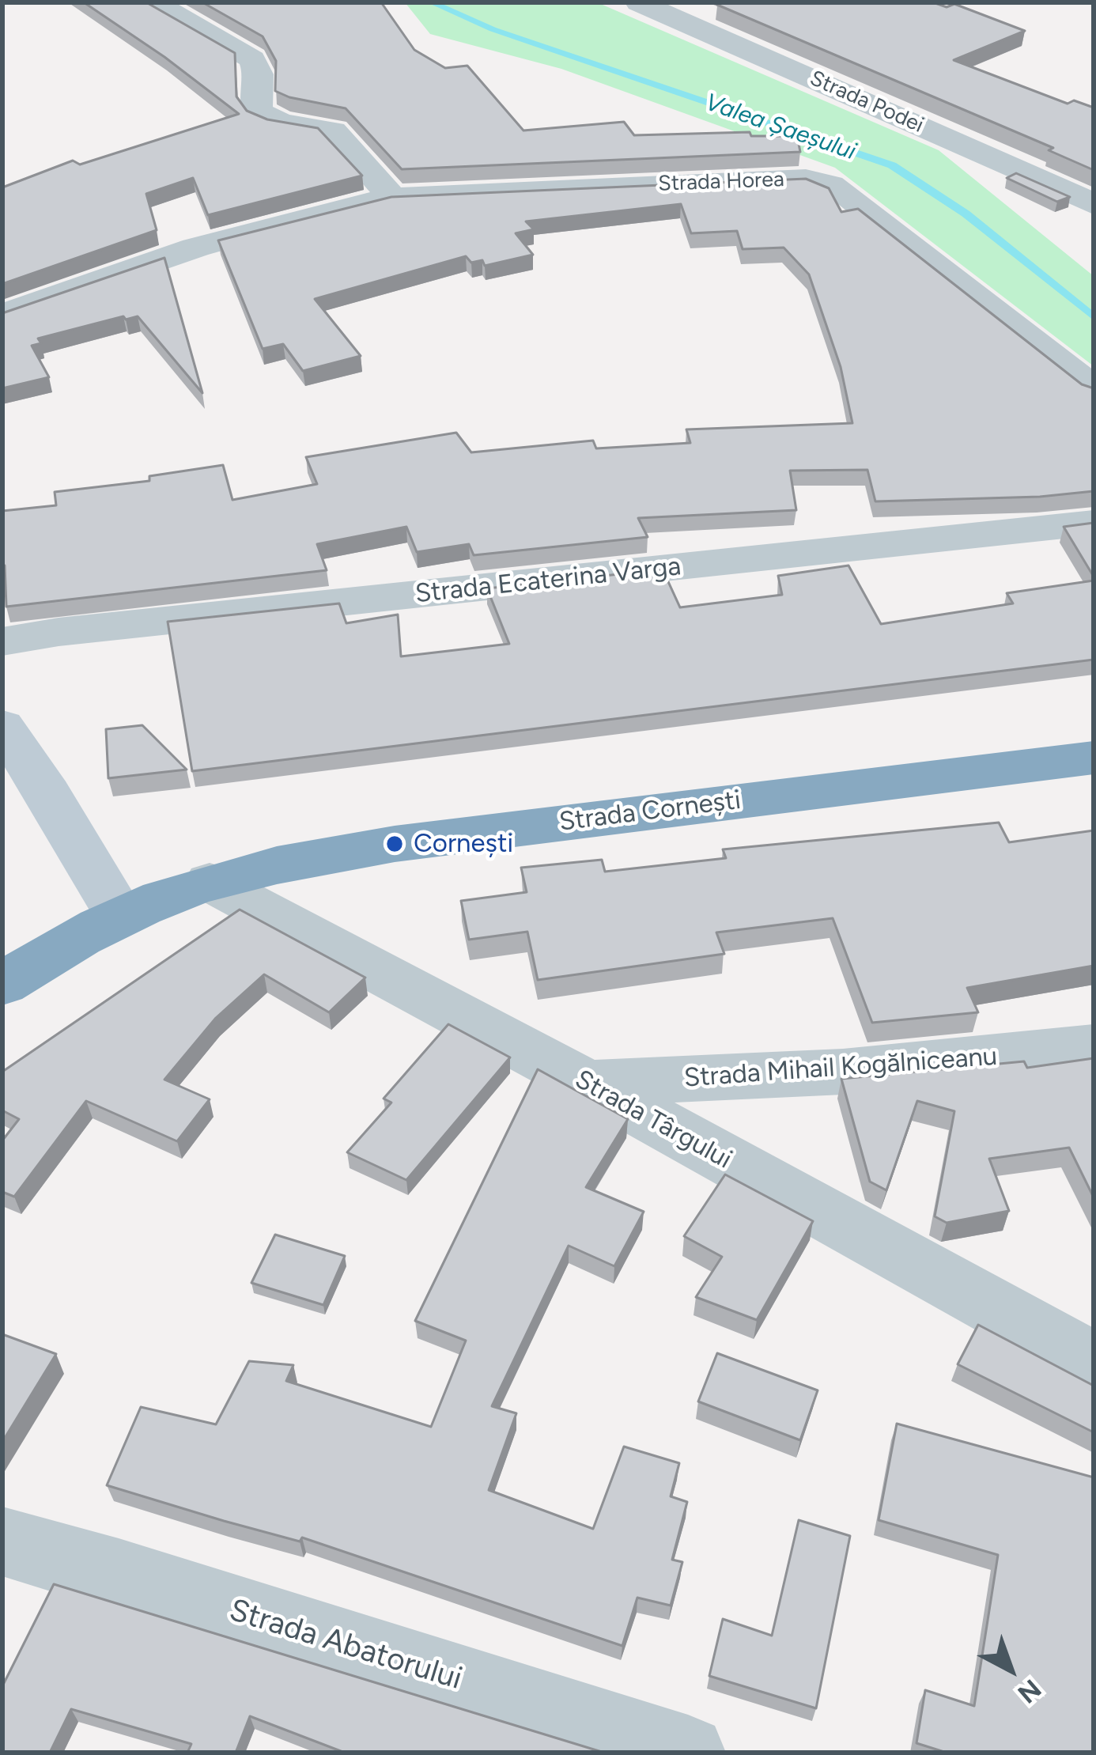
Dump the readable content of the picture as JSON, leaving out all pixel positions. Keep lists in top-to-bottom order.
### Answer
{
  "streets": {
    "highway": ["Strada Cornești"],
    "street": [
      "Strada Podei",
      "Strada Horea",
      "Strada Ecaterina Varga",
      "Strada Mihail Kogălniceanu",
      "Strada Târgului",
      "Strada Abatorului"
    ]
  },
  "crossings": [
    ["Strada Cornești", "Strada Târgului"],
    ["Strada Mihail Kogălniceanu", "Strada Târgului"]
  ],
  "water": ["Valea Șaeșului"],
  "places": ["Cornești"],
  "north": "bottom right"
}
